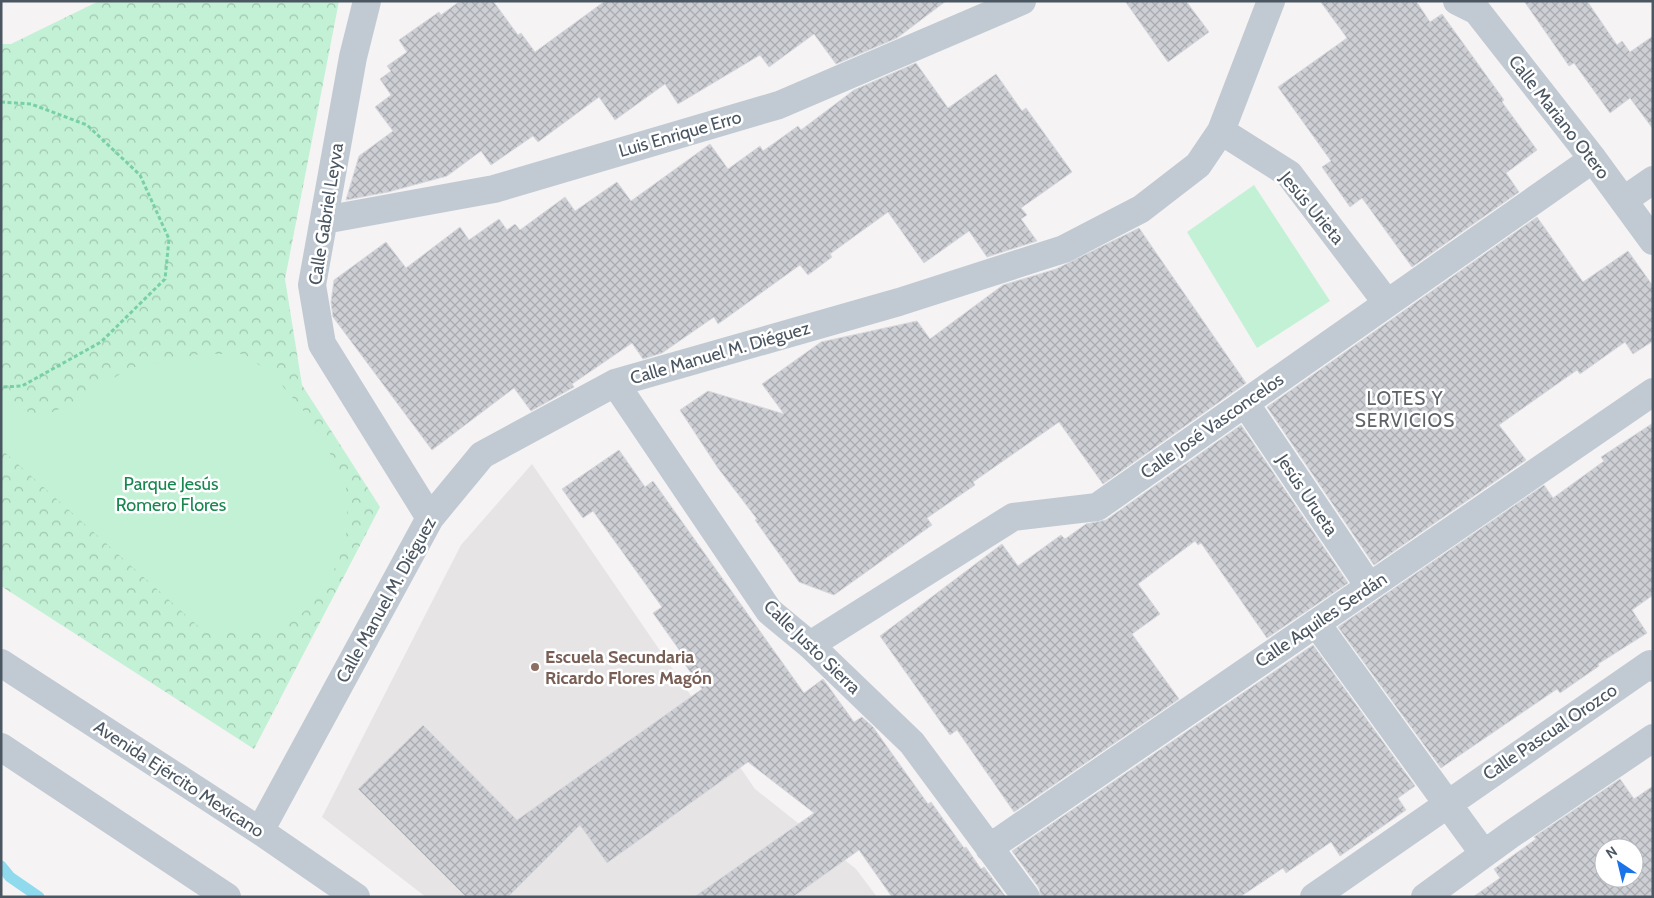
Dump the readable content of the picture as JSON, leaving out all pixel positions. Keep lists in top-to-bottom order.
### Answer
{
  "streets": {
    "street": [
      "Calle Mariano Otero",
      "Luis Enrique Erro",
      "Jesús Urieta",
      "Calle Gabriel Leyva",
      "Calle Manuel M. Diéguez",
      "Calle José Vasconcelos",
      "Jesús Urueta",
      "Calle Aquiles Serdán",
      "Calle Justo Sierra",
      "Calle Pascual Orozco",
      "Avenida Ejército Mexicano"
    ]
  },
  "crossings": [
    ["Calle Mariano Otero", "Calle José Vasconcelos"],
    ["Luis Enrique Erro", "Calle Gabriel Leyva"],
    ["Jesús Urieta", "Calle Manuel M. Diéguez"],
    ["Jesús Urieta", "Calle José Vasconcelos"],
    ["Calle Gabriel Leyva", "Calle Manuel M. Diéguez"],
    ["Calle Manuel M. Diéguez", "Calle Justo Sierra"],
    ["Calle Manuel M. Diéguez", "Avenida Ejército Mexicano"],
    ["Calle José Vasconcelos", "Jesús Urueta"],
    ["Calle José Vasconcelos", "Calle Justo Sierra"],
    ["Jesús Urueta", "Calle Aquiles Serdán"],
    ["Calle Aquiles Serdán", "Calle Justo Sierra"]
  ],
  "districts": ["LOTES Y SERVICIOS"],
  "parks": ["Parque Jesús Romero Flores"],
  "places": ["Escuela Secundaria Ricardo Flores Magón"],
  "north": "top left"
}
